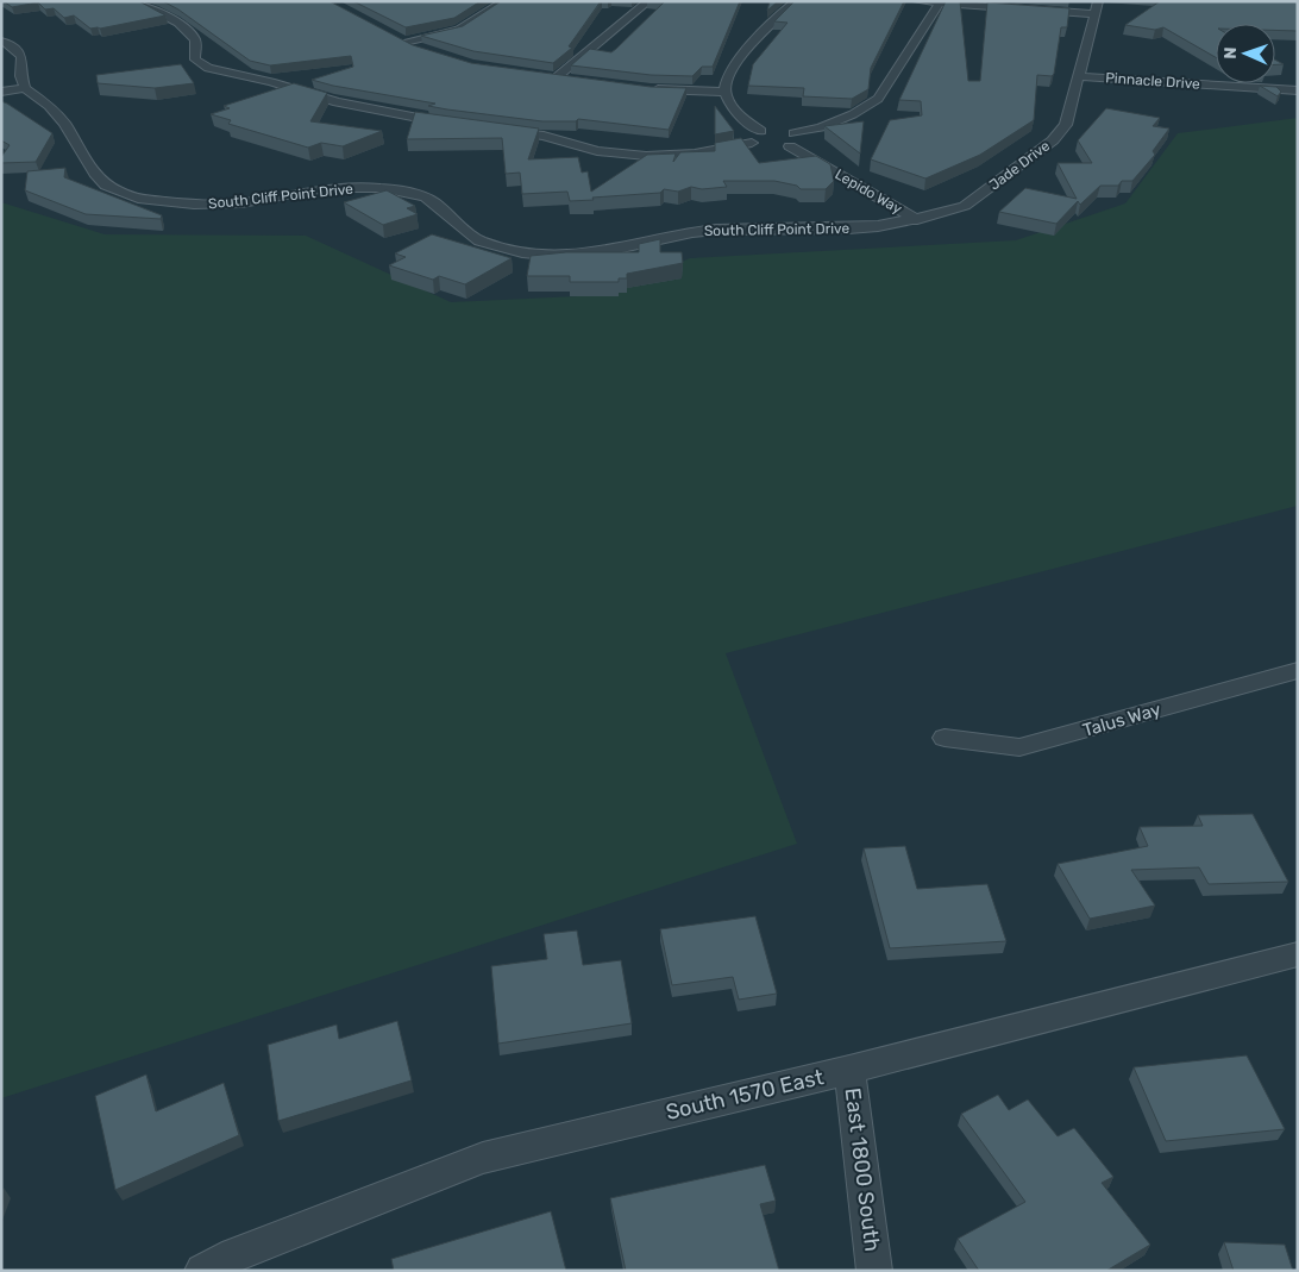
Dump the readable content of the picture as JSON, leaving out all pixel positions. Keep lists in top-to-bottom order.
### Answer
{
  "streets": {
    "street": [
      "Pinnacle Drive",
      "Jade Drive",
      "Lepido Way",
      "South Cliff Point Drive",
      "Talus Way",
      "South 1570 East",
      "East 1800 South"
    ]
  },
  "crossings": [
    ["Pinnacle Drive", "Jade Drive"],
    ["Jade Drive", "Lepido Way"],
    ["Jade Drive", "South Cliff Point Drive"],
    ["Lepido Way", "South Cliff Point Drive"],
    ["South 1570 East", "East 1800 South"]
  ],
  "north": "left"
}
